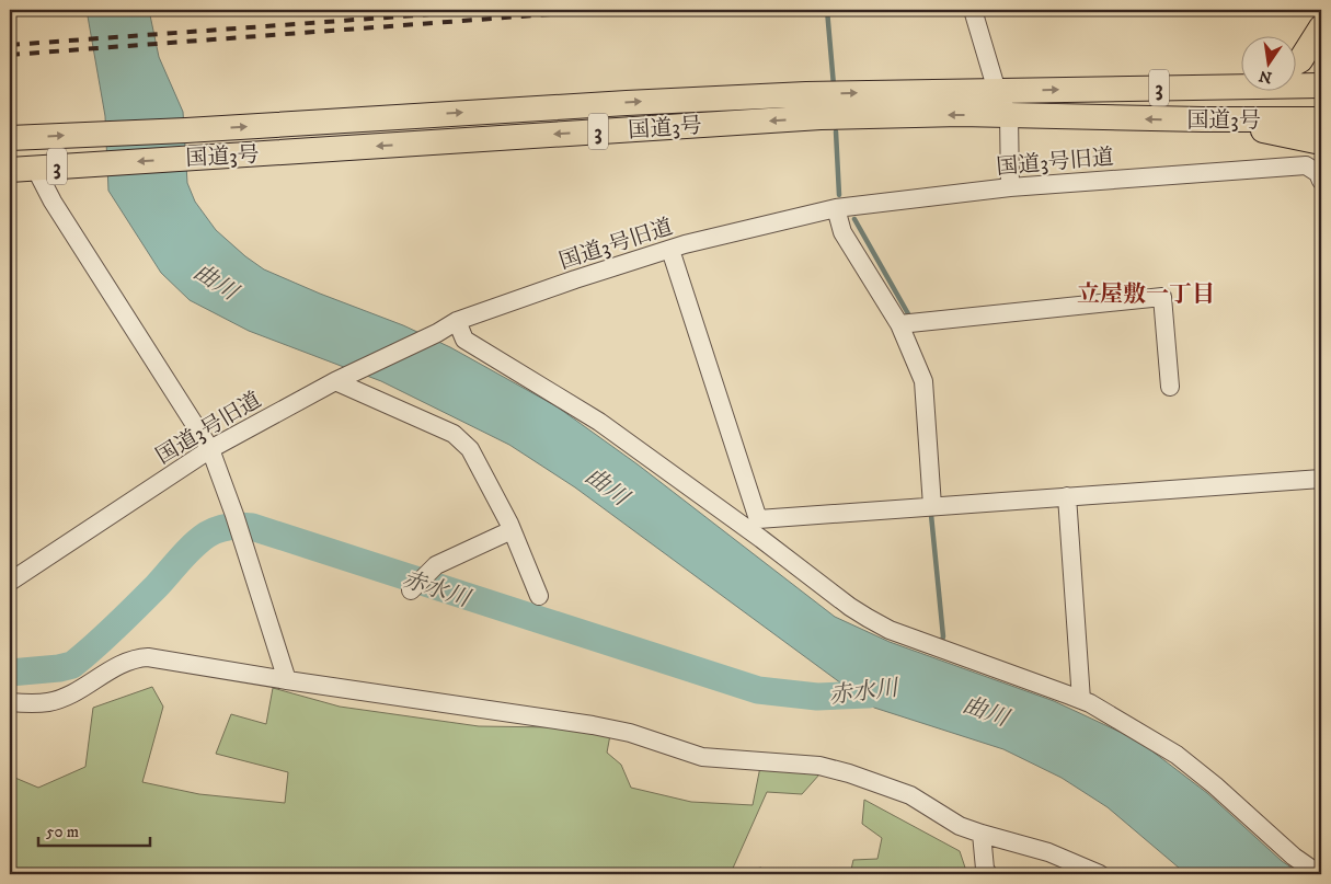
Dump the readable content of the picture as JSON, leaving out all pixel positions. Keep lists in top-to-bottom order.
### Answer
{
  "streets": {
    "highway": ["3", "国道3号"],
    "street": ["国道3号旧道"]
  },
  "districts": ["立屋敷一丁目"],
  "water": ["曲川", "赤水川"],
  "scale_bar": "50 m",
  "north": "bottom"
}
